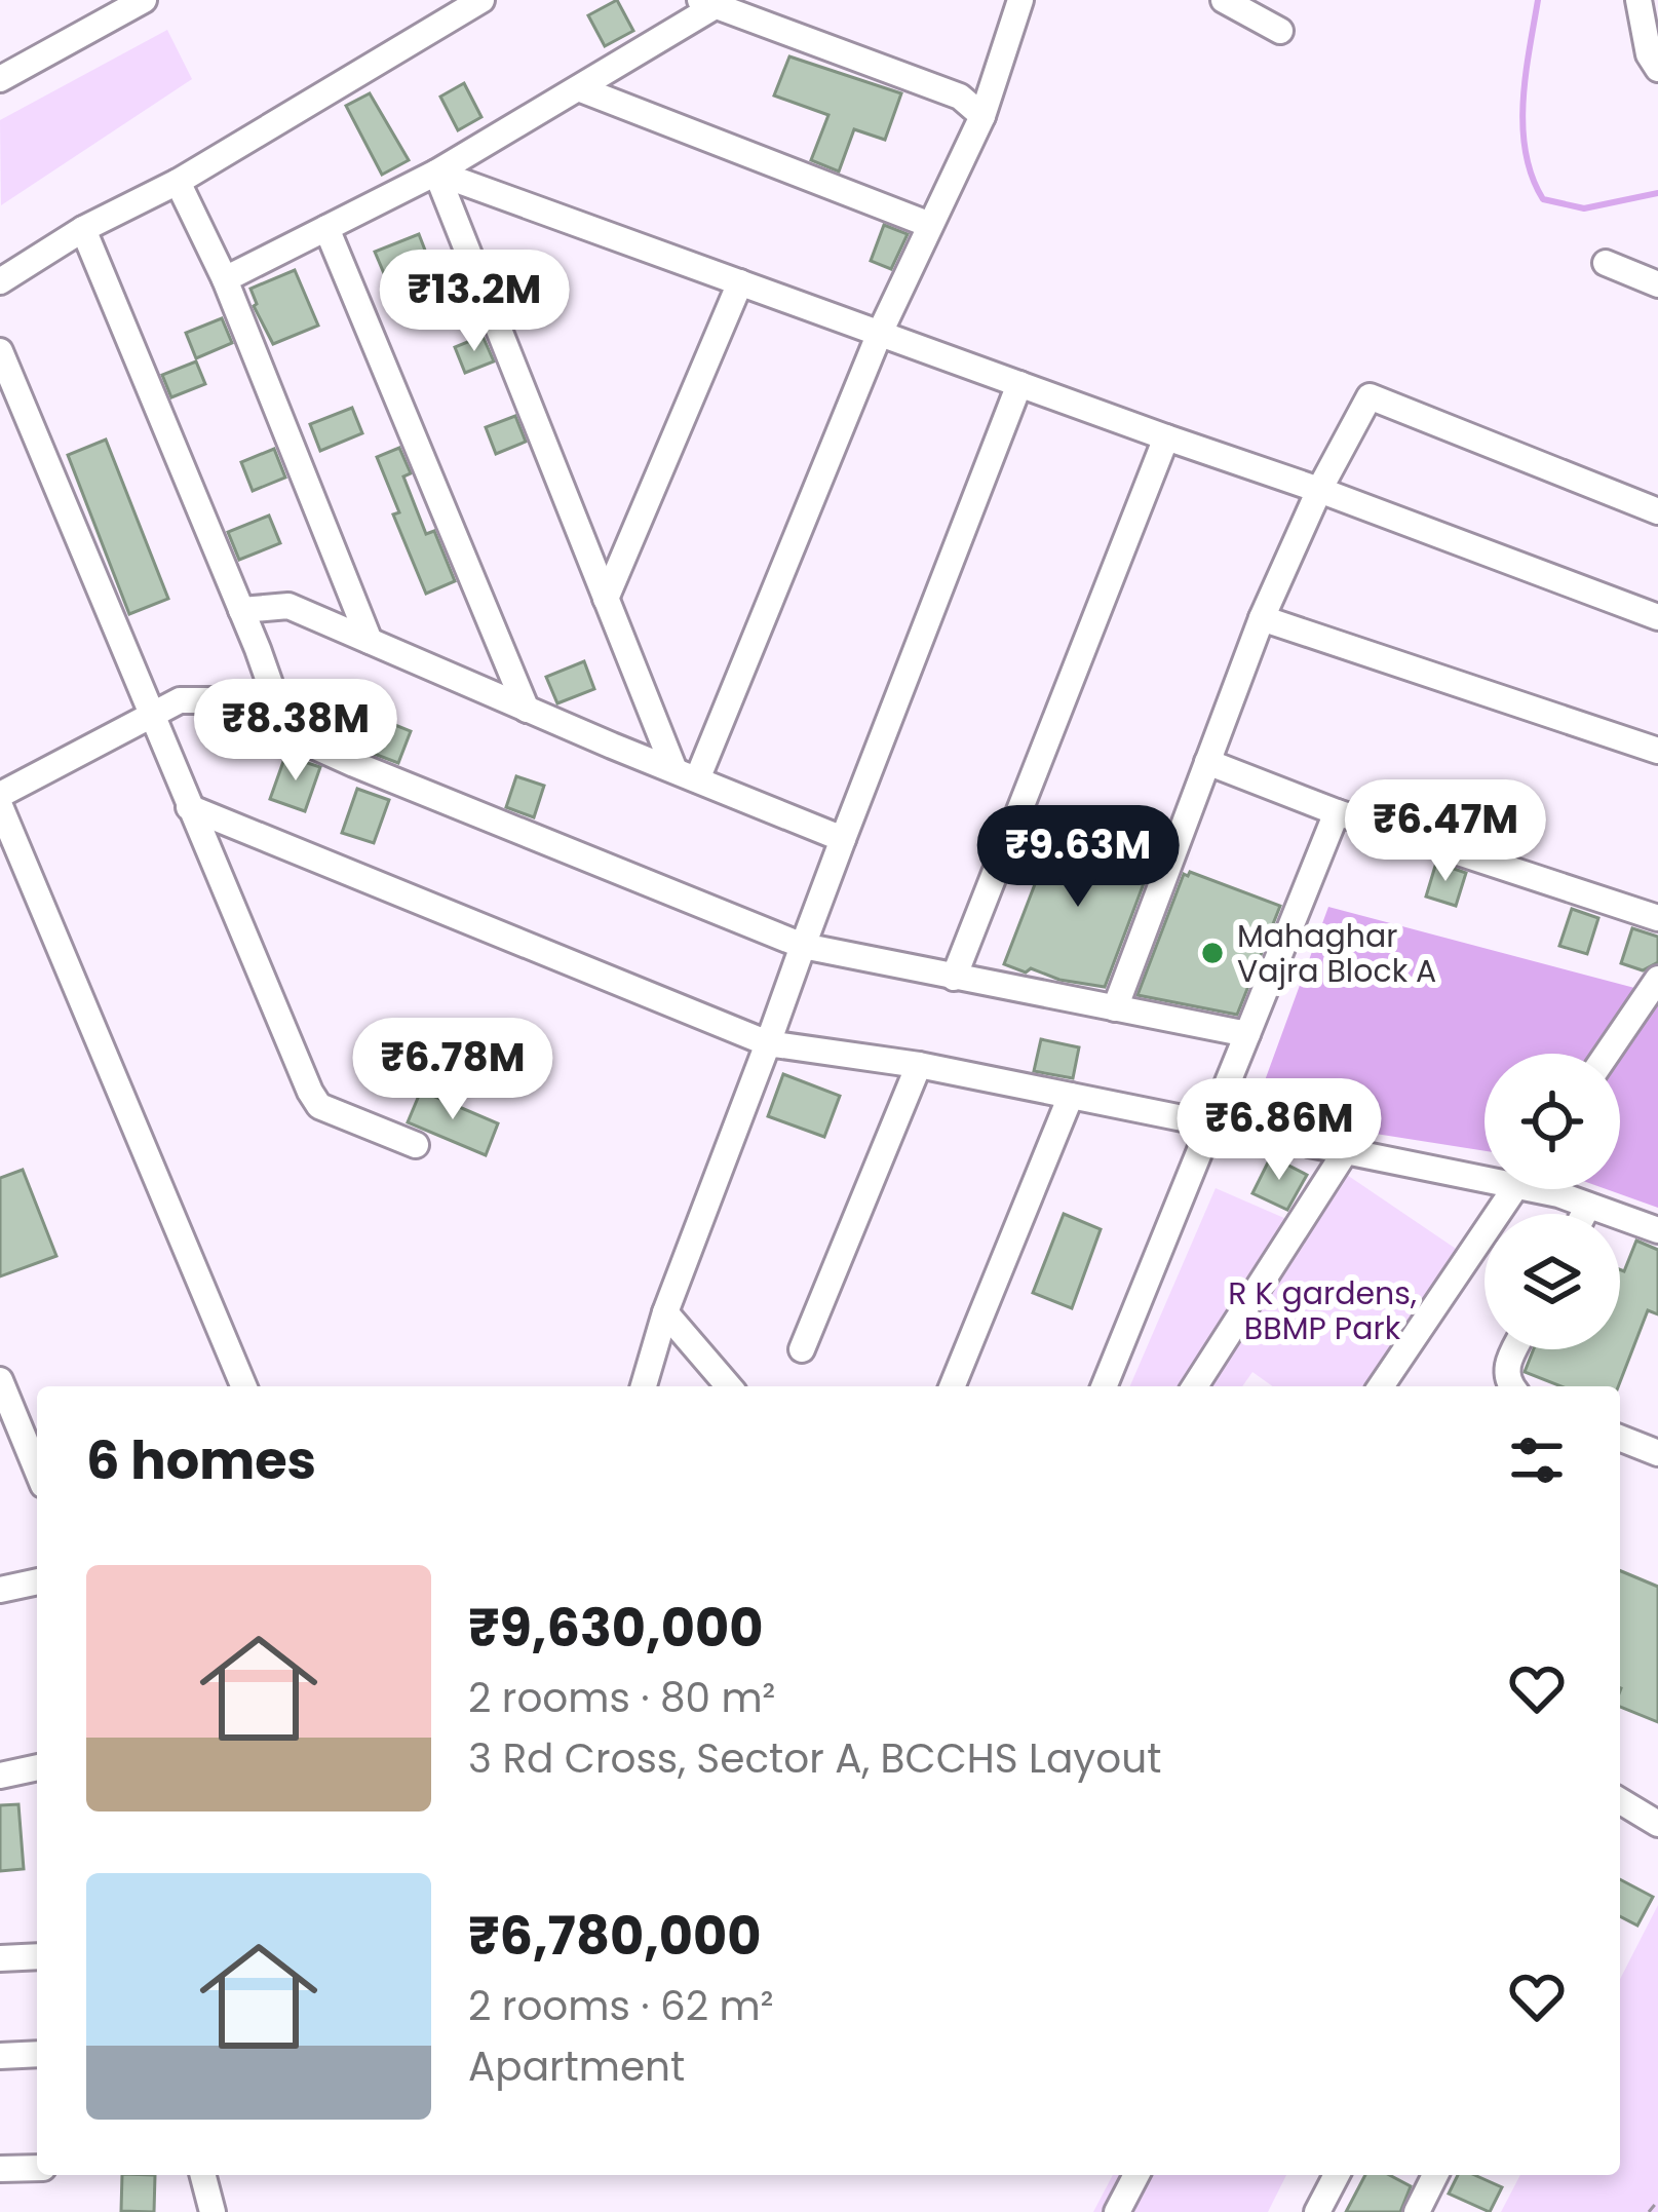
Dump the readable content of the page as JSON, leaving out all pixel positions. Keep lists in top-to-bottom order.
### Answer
{
  "parks": ["R K gardens, BBMP Park"],
  "places": ["Mahaghar Vajra Block A"],
  "page": {
    "price": [
      "₹13.2M",
      "₹8.38M",
      "₹6.47M",
      "₹9.63M",
      "₹6.78M",
      "₹6.86M"
    ],
    "heading": "6 homes",
    "list": [
      {
        "name": "₹9,630,000",
        "note": "2 rooms · 80 m² · 3 Rd Cross, Sector A, BCCHS Layout"
      },
      {
        "name": "₹6,780,000",
        "note": "2 rooms · 62 m² · Apartment"
      }
    ]
  }
}
